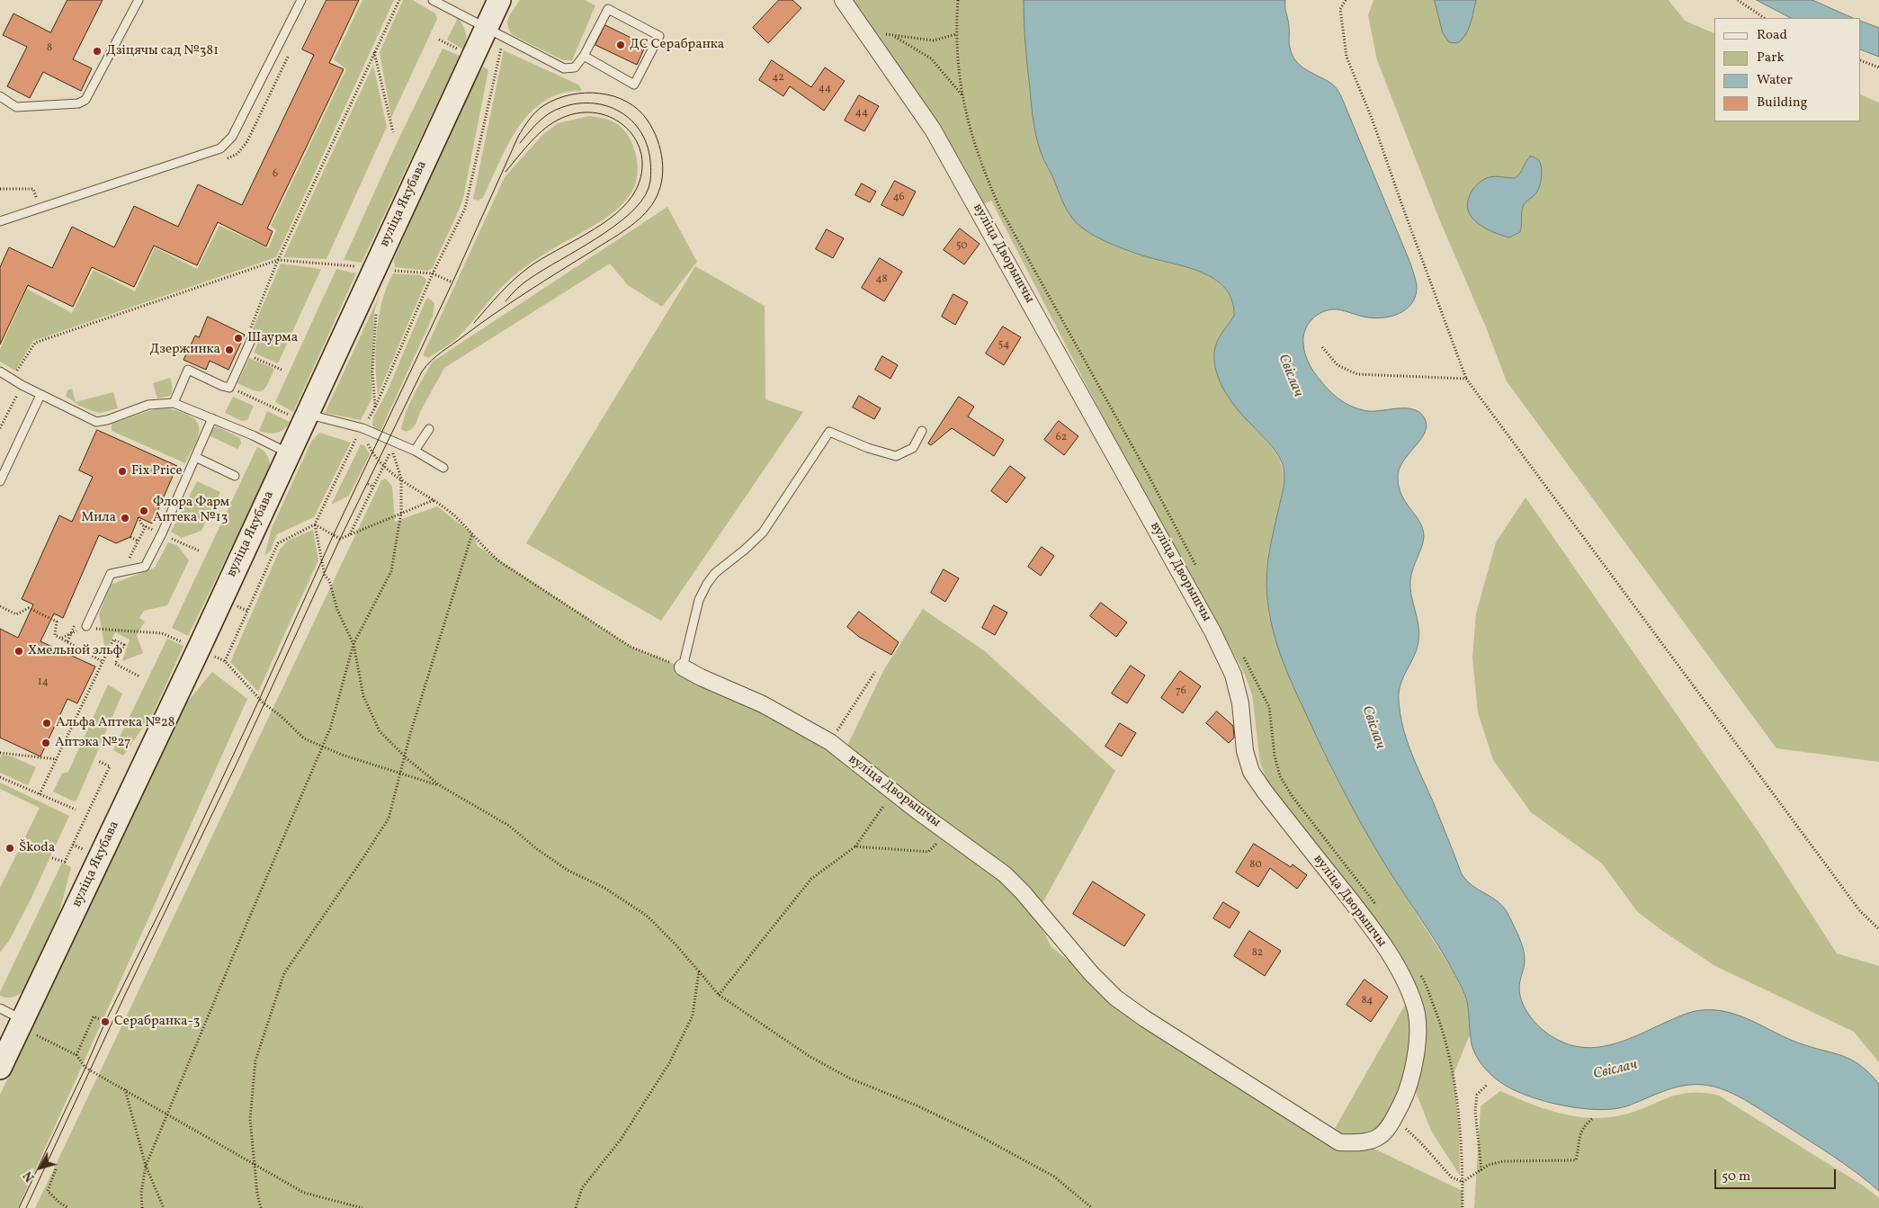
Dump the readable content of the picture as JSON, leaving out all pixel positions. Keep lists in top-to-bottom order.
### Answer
{
  "streets": {
    "main road": ["вуліца Якубава"],
    "street": ["вуліца Дворышчы"]
  },
  "water": ["Свіслач"],
  "places": [
    "ДС Серабранка",
    "Дзіцячы сад №381",
    "Шаурма",
    "Дзержинка",
    "Fix Price",
    "Флора Фарм Аптека №13",
    "Мила",
    "Хмельной эльф",
    "Альфа Аптека №28",
    "Аптэка №27",
    "Škoda",
    "Серабранка-3"
  ],
  "house_numbers": [
    "8",
    "42",
    "44",
    "44",
    "6",
    "46",
    "50",
    "48",
    "54",
    "62",
    "14",
    "76",
    "80",
    "82",
    "84"
  ],
  "legend": [
    "Road",
    "Park",
    "Water",
    "Building"
  ],
  "scale_bar": "50 m",
  "north": "bottom left"
}
